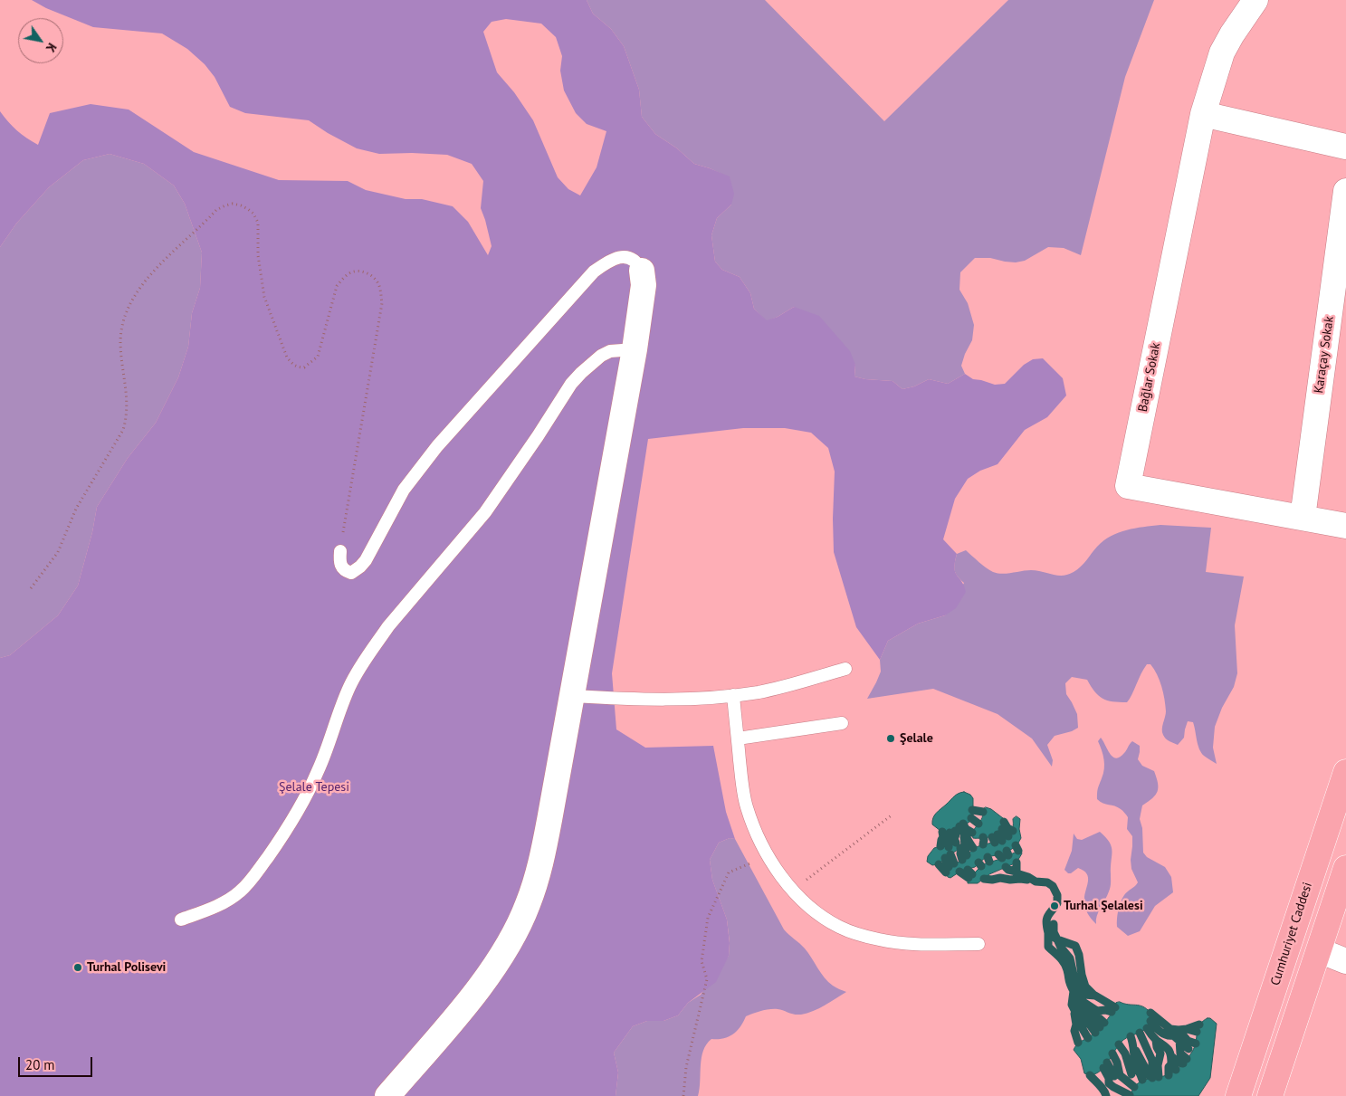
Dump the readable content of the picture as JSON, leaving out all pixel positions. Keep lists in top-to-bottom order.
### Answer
{
  "streets": {
    "highway": ["Cumhuriyet Caddesi"],
    "street": ["Karaçay Sokak", "Bağlar Sokak"]
  },
  "crossings": [
    ["Karaçay Sokak", "Bağlar Sokak"]
  ],
  "parks": ["Şelale Tepesi"],
  "places": ["Şelale", "Turhal Şelalesi", "Turhal Polisevi"],
  "scale_bar": "20 m",
  "north": "bottom right"
}
